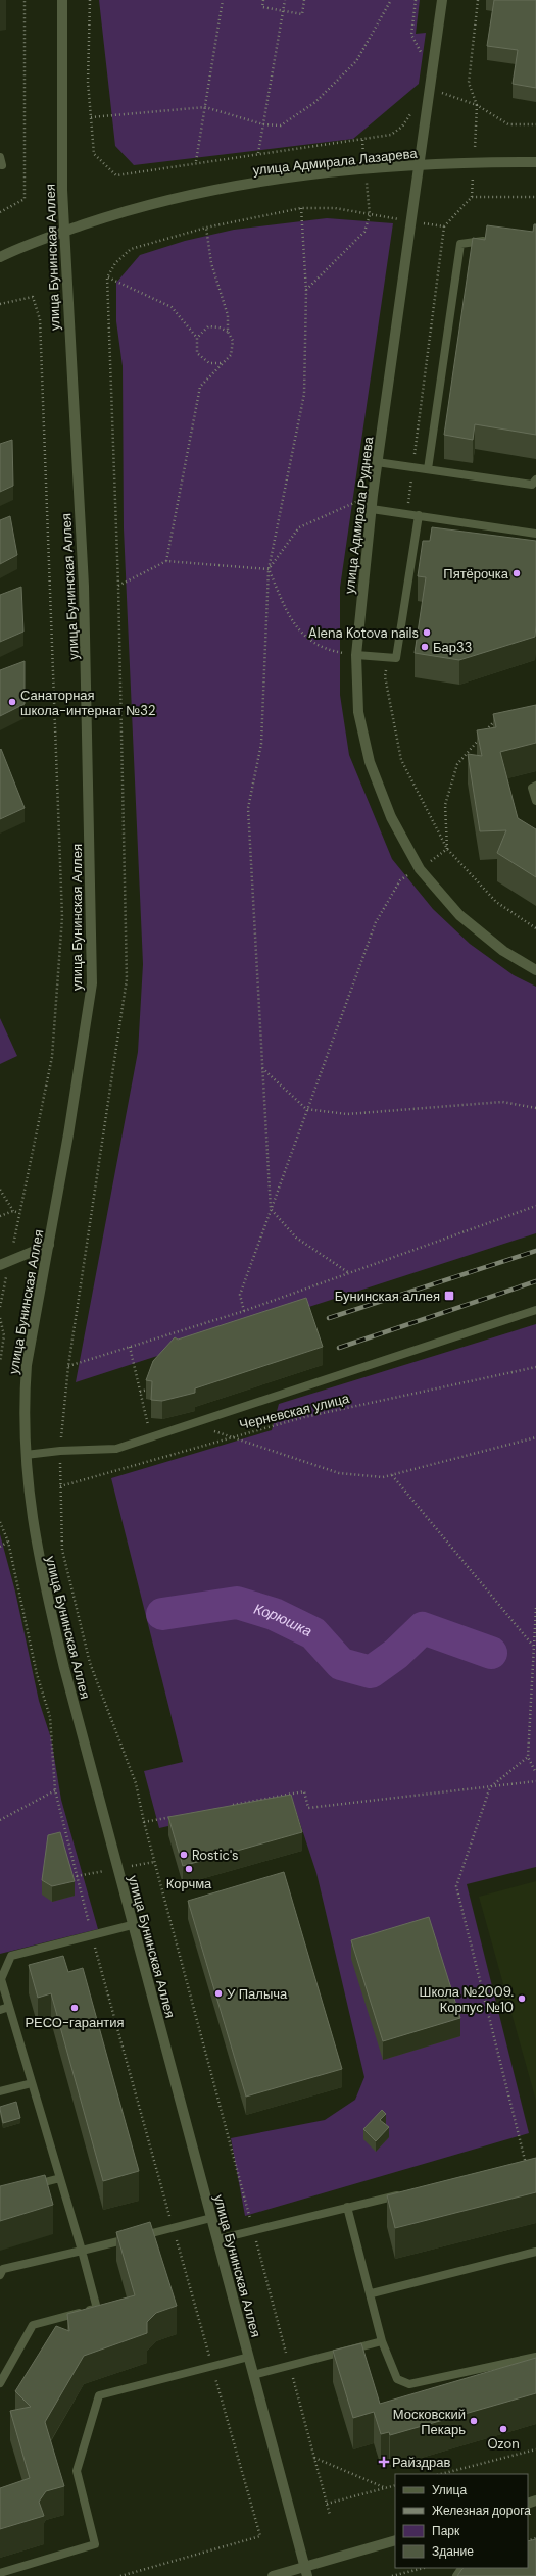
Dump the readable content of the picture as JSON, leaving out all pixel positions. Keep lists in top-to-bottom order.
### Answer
{
  "streets": {
    "street": ["улица Адмирала Лазарева", "улица Бунинская Аллея", "улица Адмирала Руднева"],
    "path": ["Черневская улица"]
  },
  "crossings": [
    ["улица Адмирала Лазарева", "улица Бунинская Аллея"],
    ["улица Адмирала Лазарева", "улица Адмирала Руднева"]
  ],
  "water": ["Корюшка"],
  "places": {
    "other": [
      "Пятёрочка",
      "Alena Kotova nails",
      "Бар33",
      "Санаторная школа-интернат №32",
      "Rostic's",
      "Корчма",
      "У Палыча",
      "Школа №2009. Корпус №10",
      "РЕСО-гарантия",
      "Московский Пекарь",
      "Ozon"
    ],
    "transit": ["Бунинская аллея"],
    "health": ["Райздрав"]
  },
  "legend": [
    "Улица",
    "Железная дорога",
    "Парк",
    "Здание"
  ]
}
